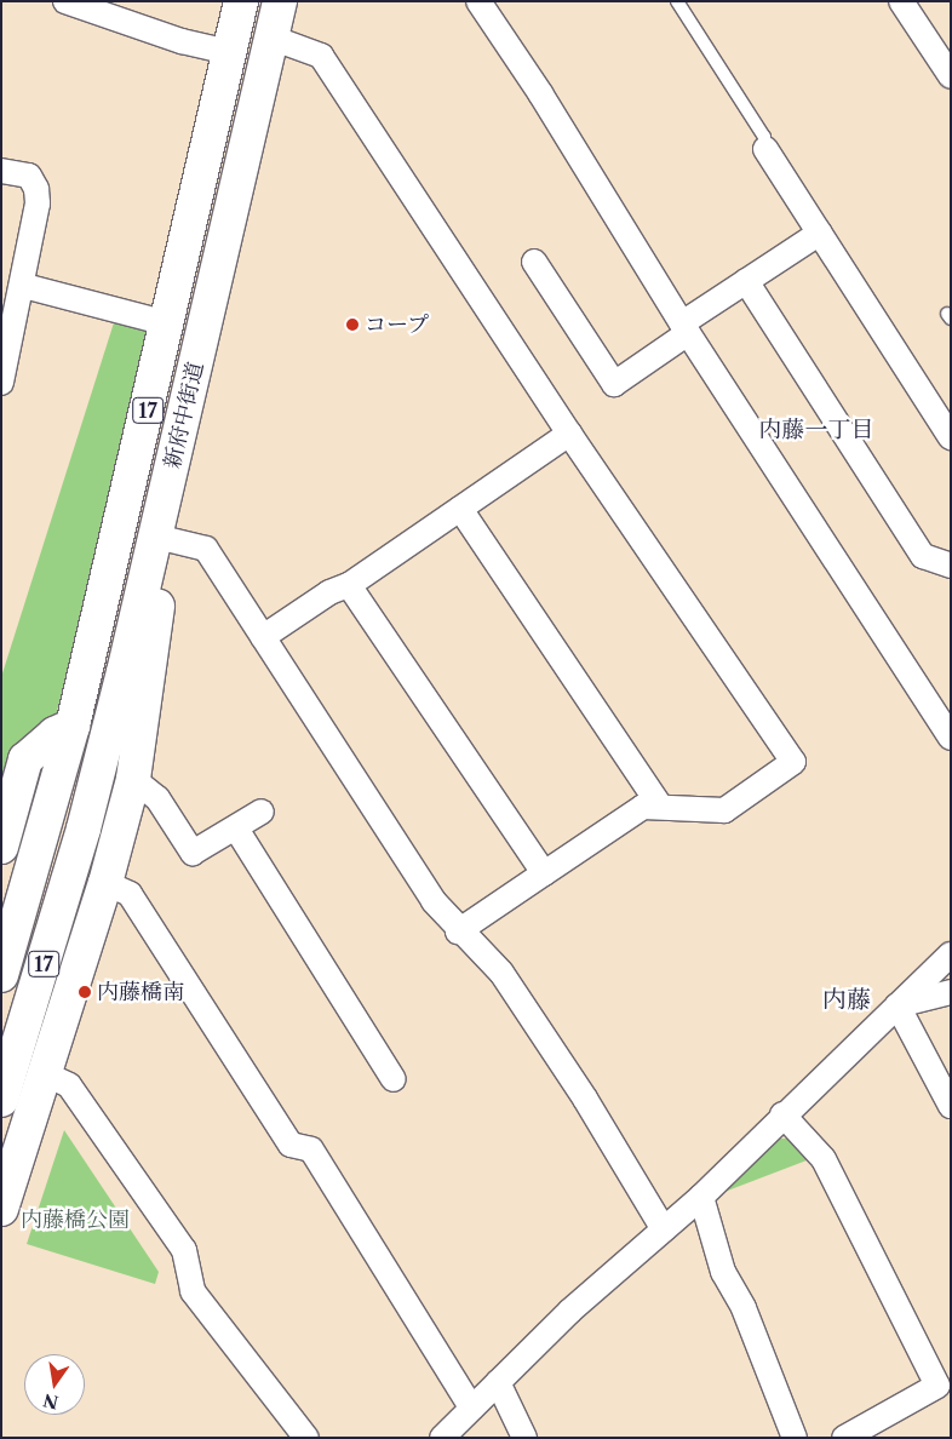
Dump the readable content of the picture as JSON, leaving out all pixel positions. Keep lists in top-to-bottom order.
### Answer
{
  "streets": {
    "main road": ["17", "新府中街道"]
  },
  "crossings": [
    ["17", "新府中街道"]
  ],
  "districts": ["内藤一丁目", "内藤"],
  "parks": ["内藤橋公園"],
  "places": ["コープ", "内藤橋南"],
  "north": "bottom"
}
